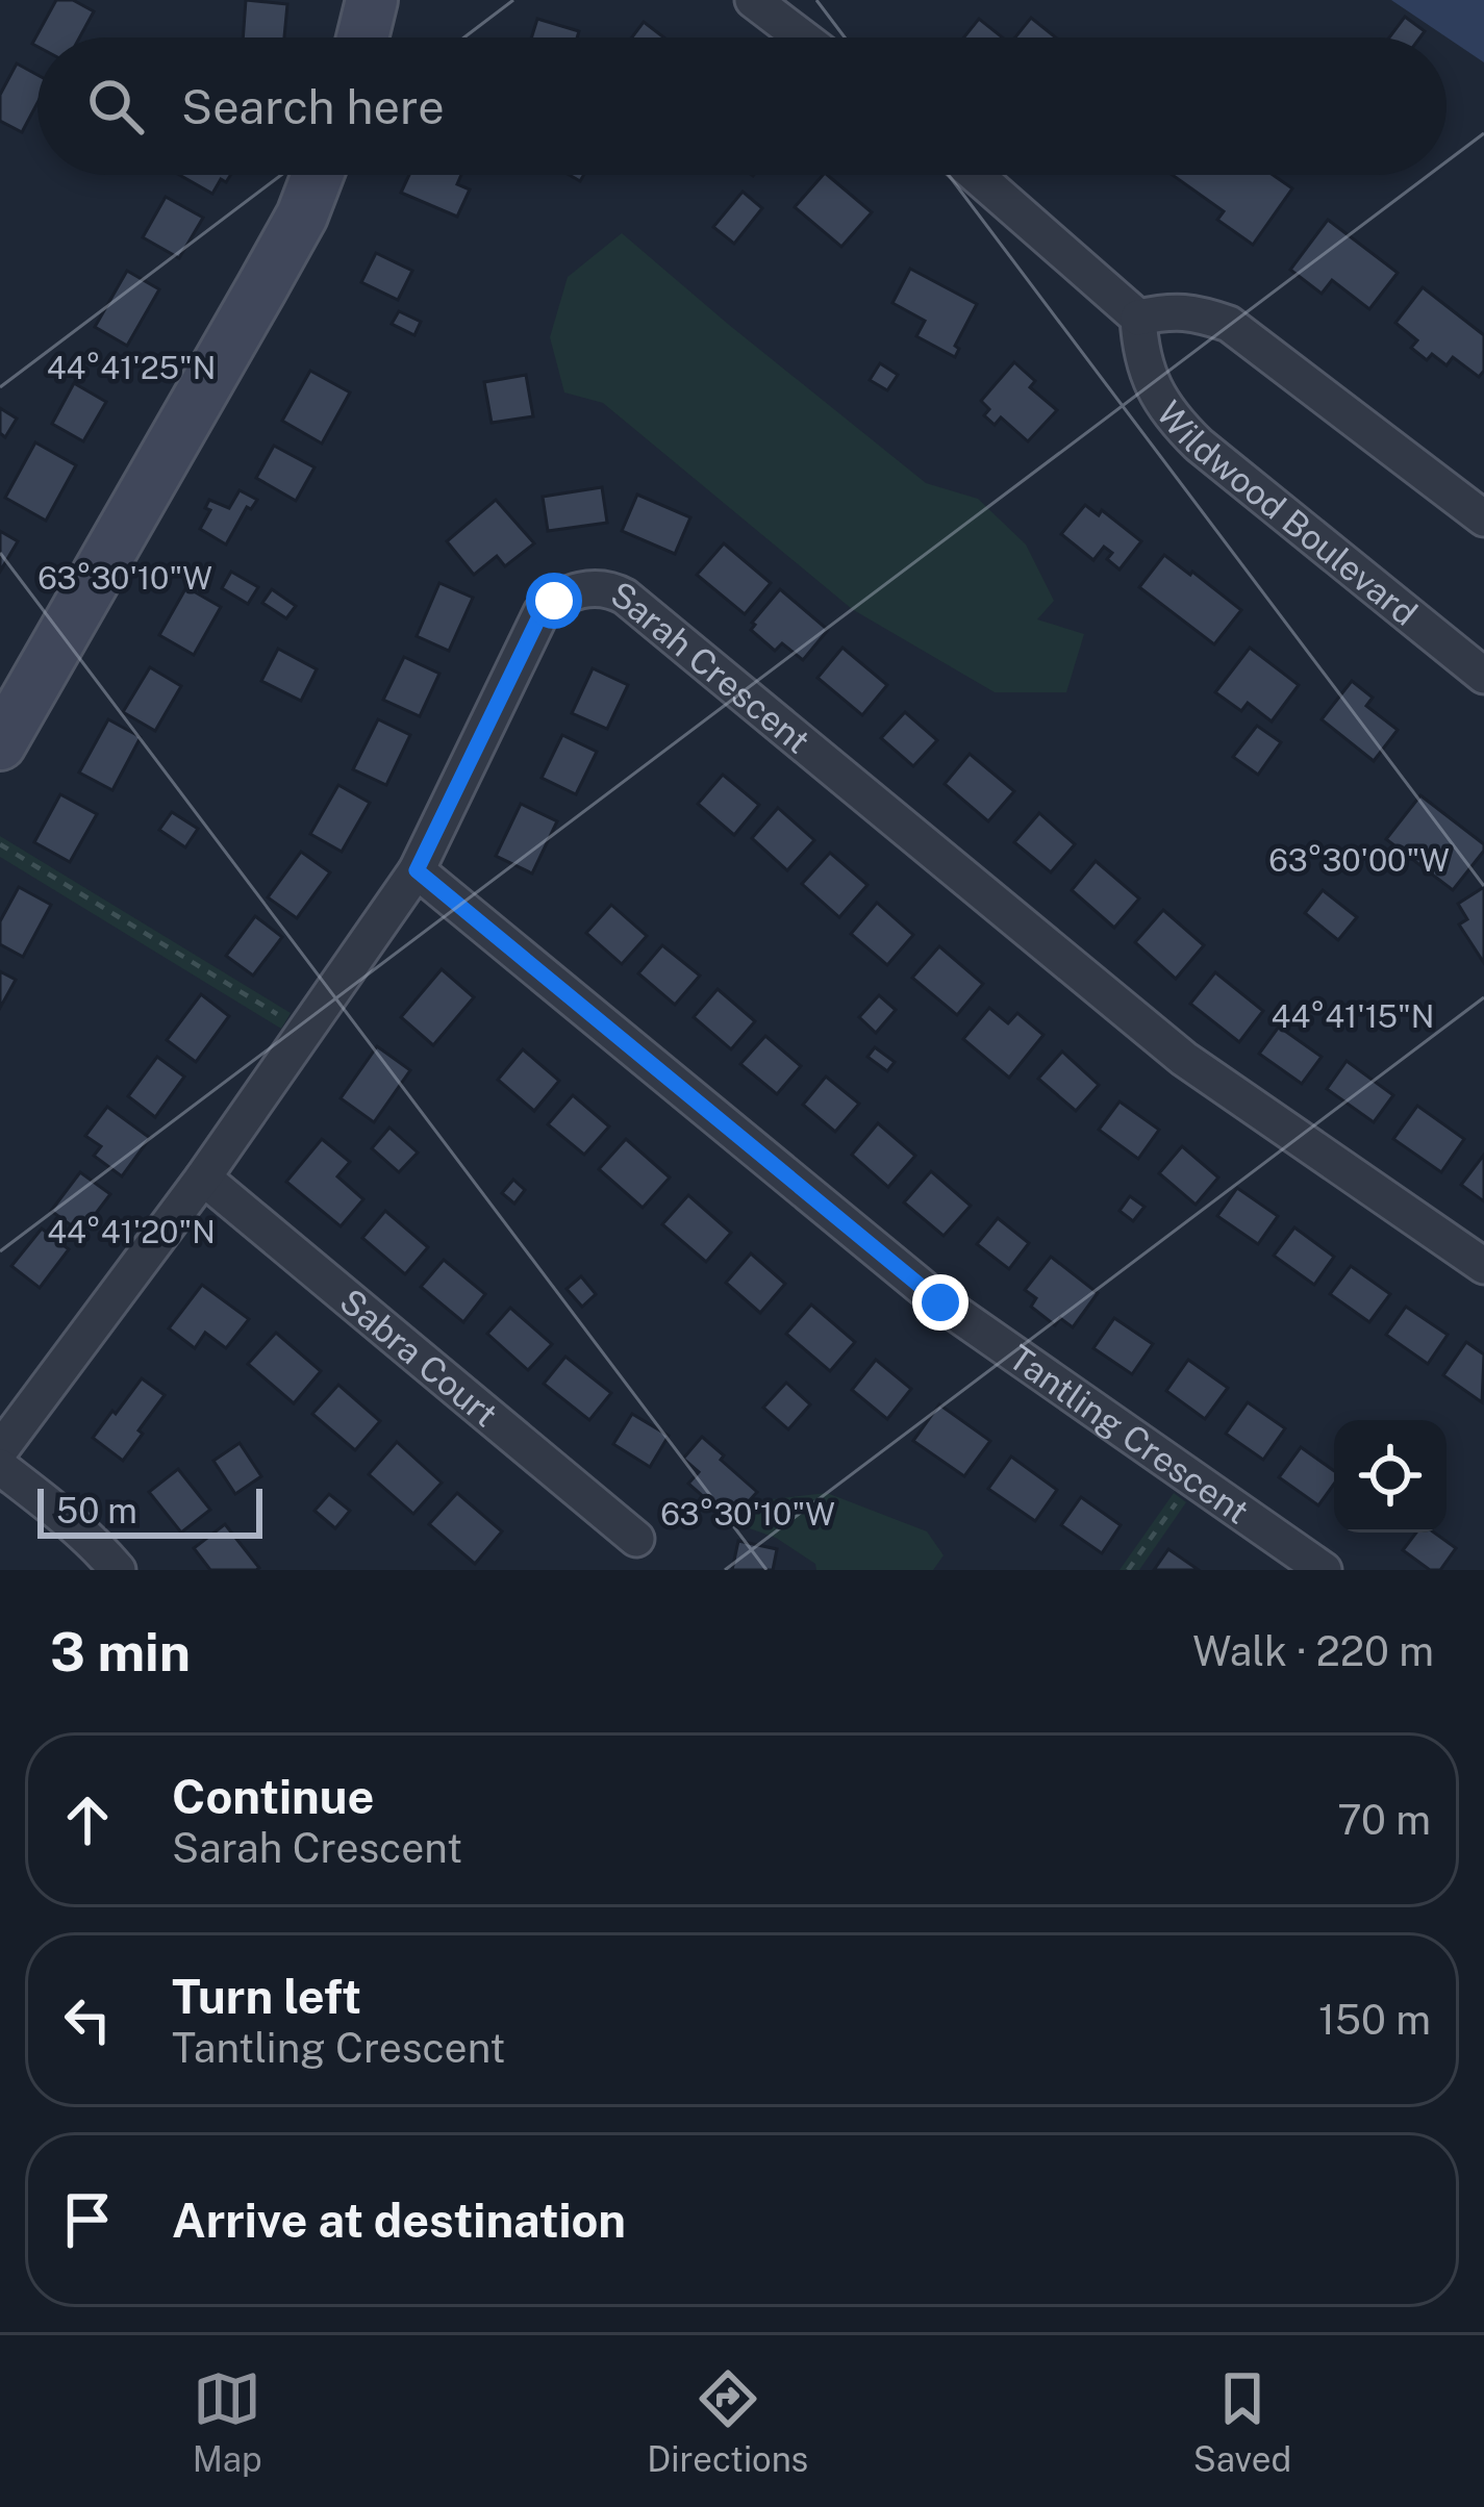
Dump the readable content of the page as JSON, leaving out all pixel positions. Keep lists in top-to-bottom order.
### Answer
{
  "streets": {
    "street": [
      "Wildwood Boulevard",
      "Sarah Crescent",
      "Sabra Court",
      "Tantling Crescent"
    ]
  },
  "crossings": [
    ["Sarah Crescent", "Sabra Court"],
    ["Sarah Crescent", "Tantling Crescent"]
  ],
  "scale_bar": "50 m",
  "page": {
    "search": "Search here",
    "scale": "50 m",
    "heading": ["3 min", "Walk · 220 m"],
    "list": [
      ["Continue", "Sarah Crescent", "70 m"],
      ["Turn left", "Tantling Crescent", "150 m"],
      "Arrive at destination"
    ],
    "nav": ["Map", "Directions", "Saved"]
  },
  "coordinates": [
    "44°41'25\"N",
    "63°30'10\"W",
    "63°30'00\"W",
    "44°41'15\"N",
    "44°41'20\"N"
  ]
}
